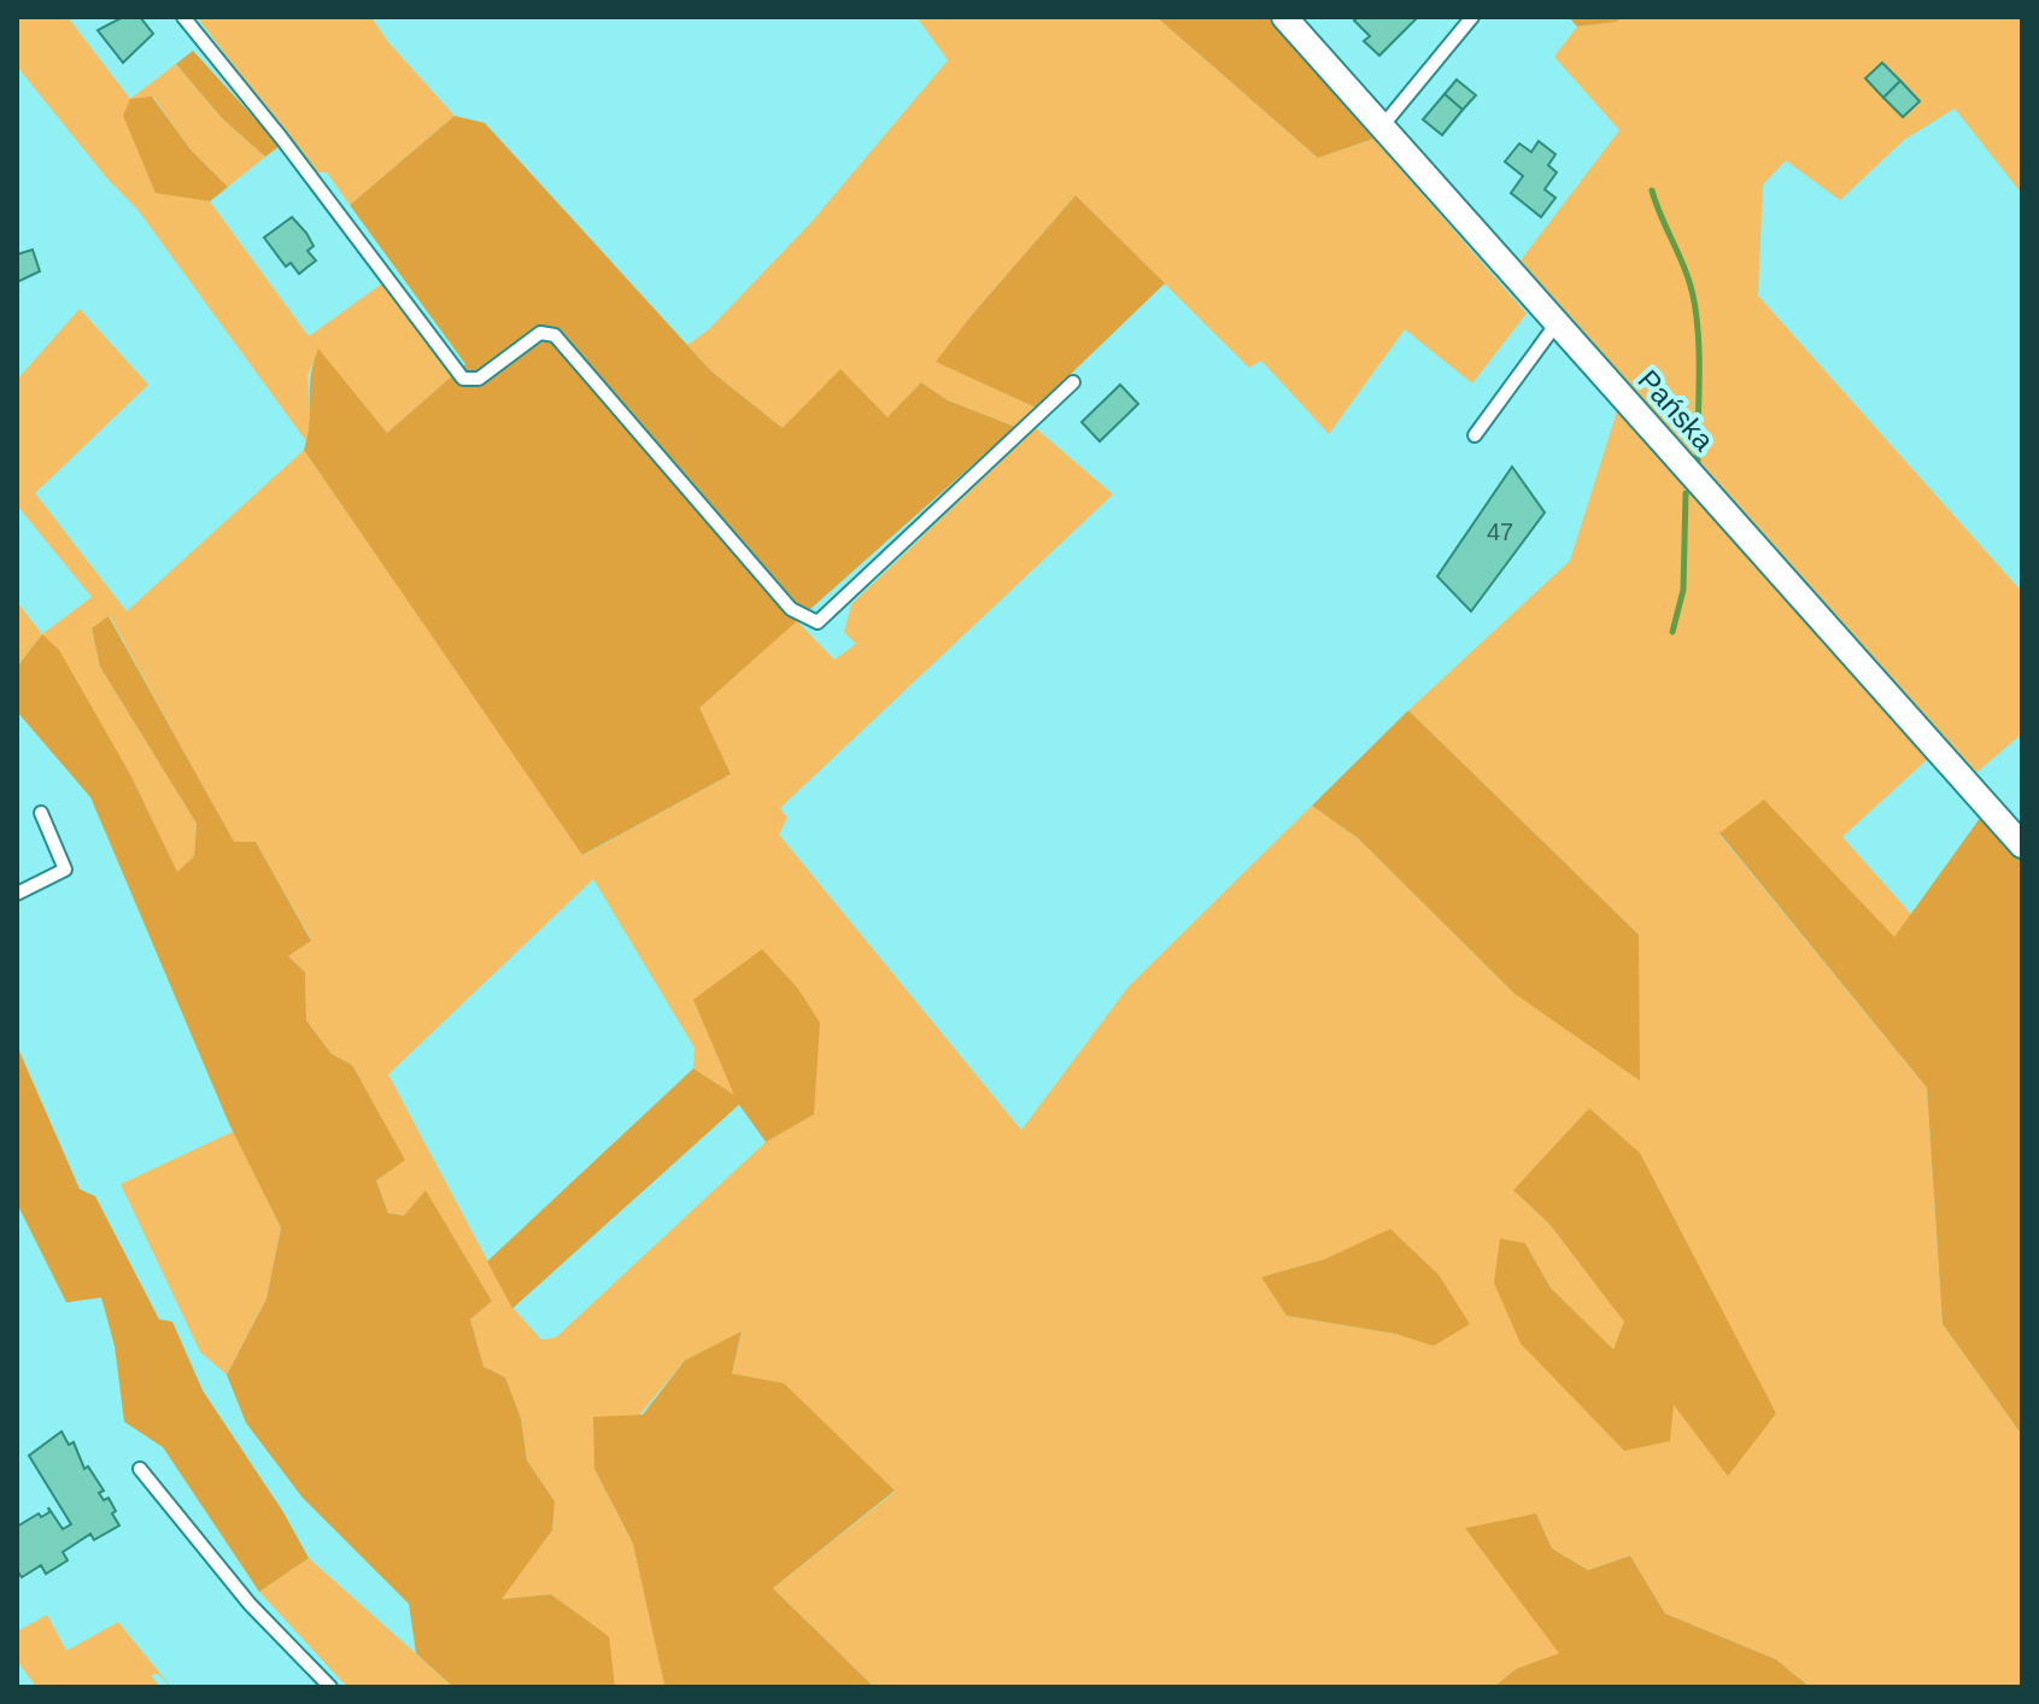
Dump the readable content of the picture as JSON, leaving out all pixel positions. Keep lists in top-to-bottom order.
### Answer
{
  "streets": {
    "street": ["Pańska"]
  },
  "house_numbers": ["47"]
}
